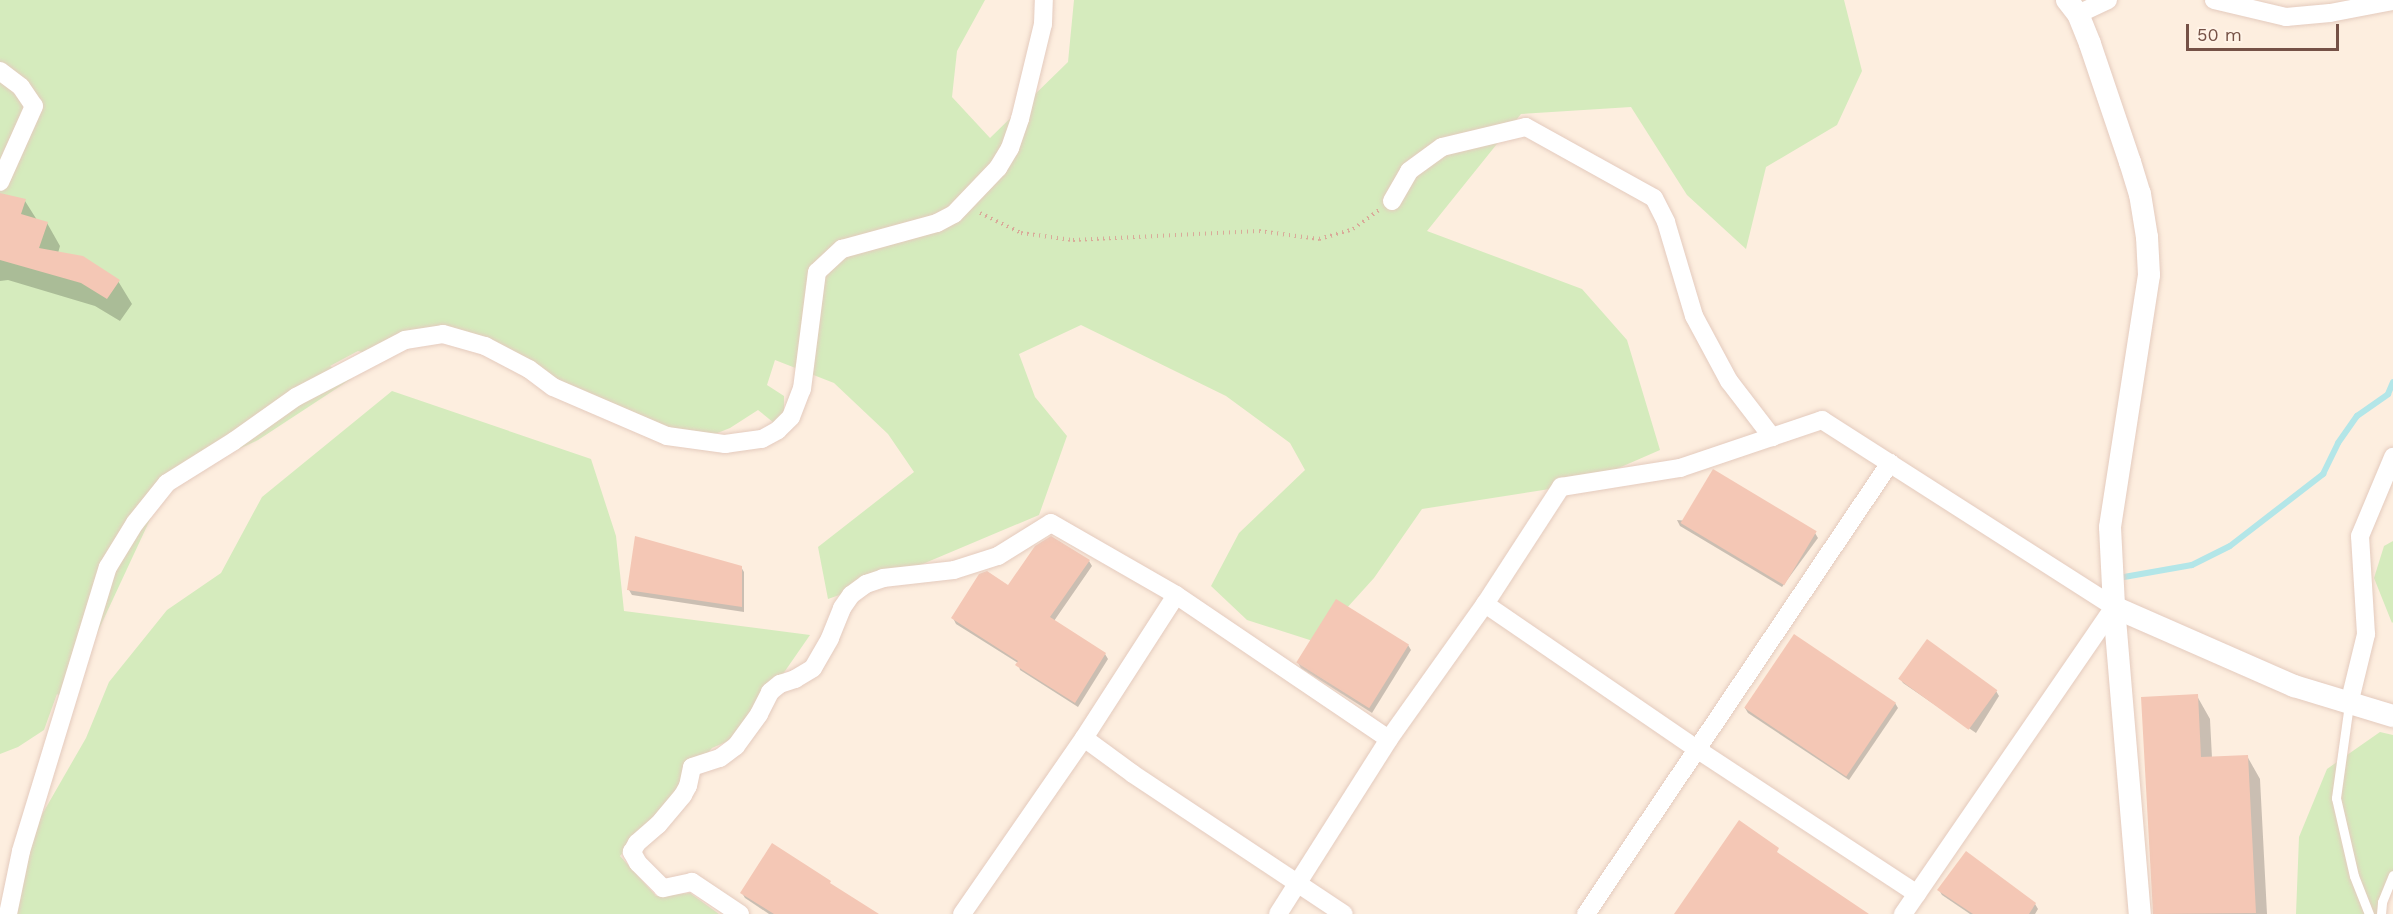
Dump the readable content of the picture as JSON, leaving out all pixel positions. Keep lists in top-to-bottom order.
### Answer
{
  "scale_bar": "50 m"
}
